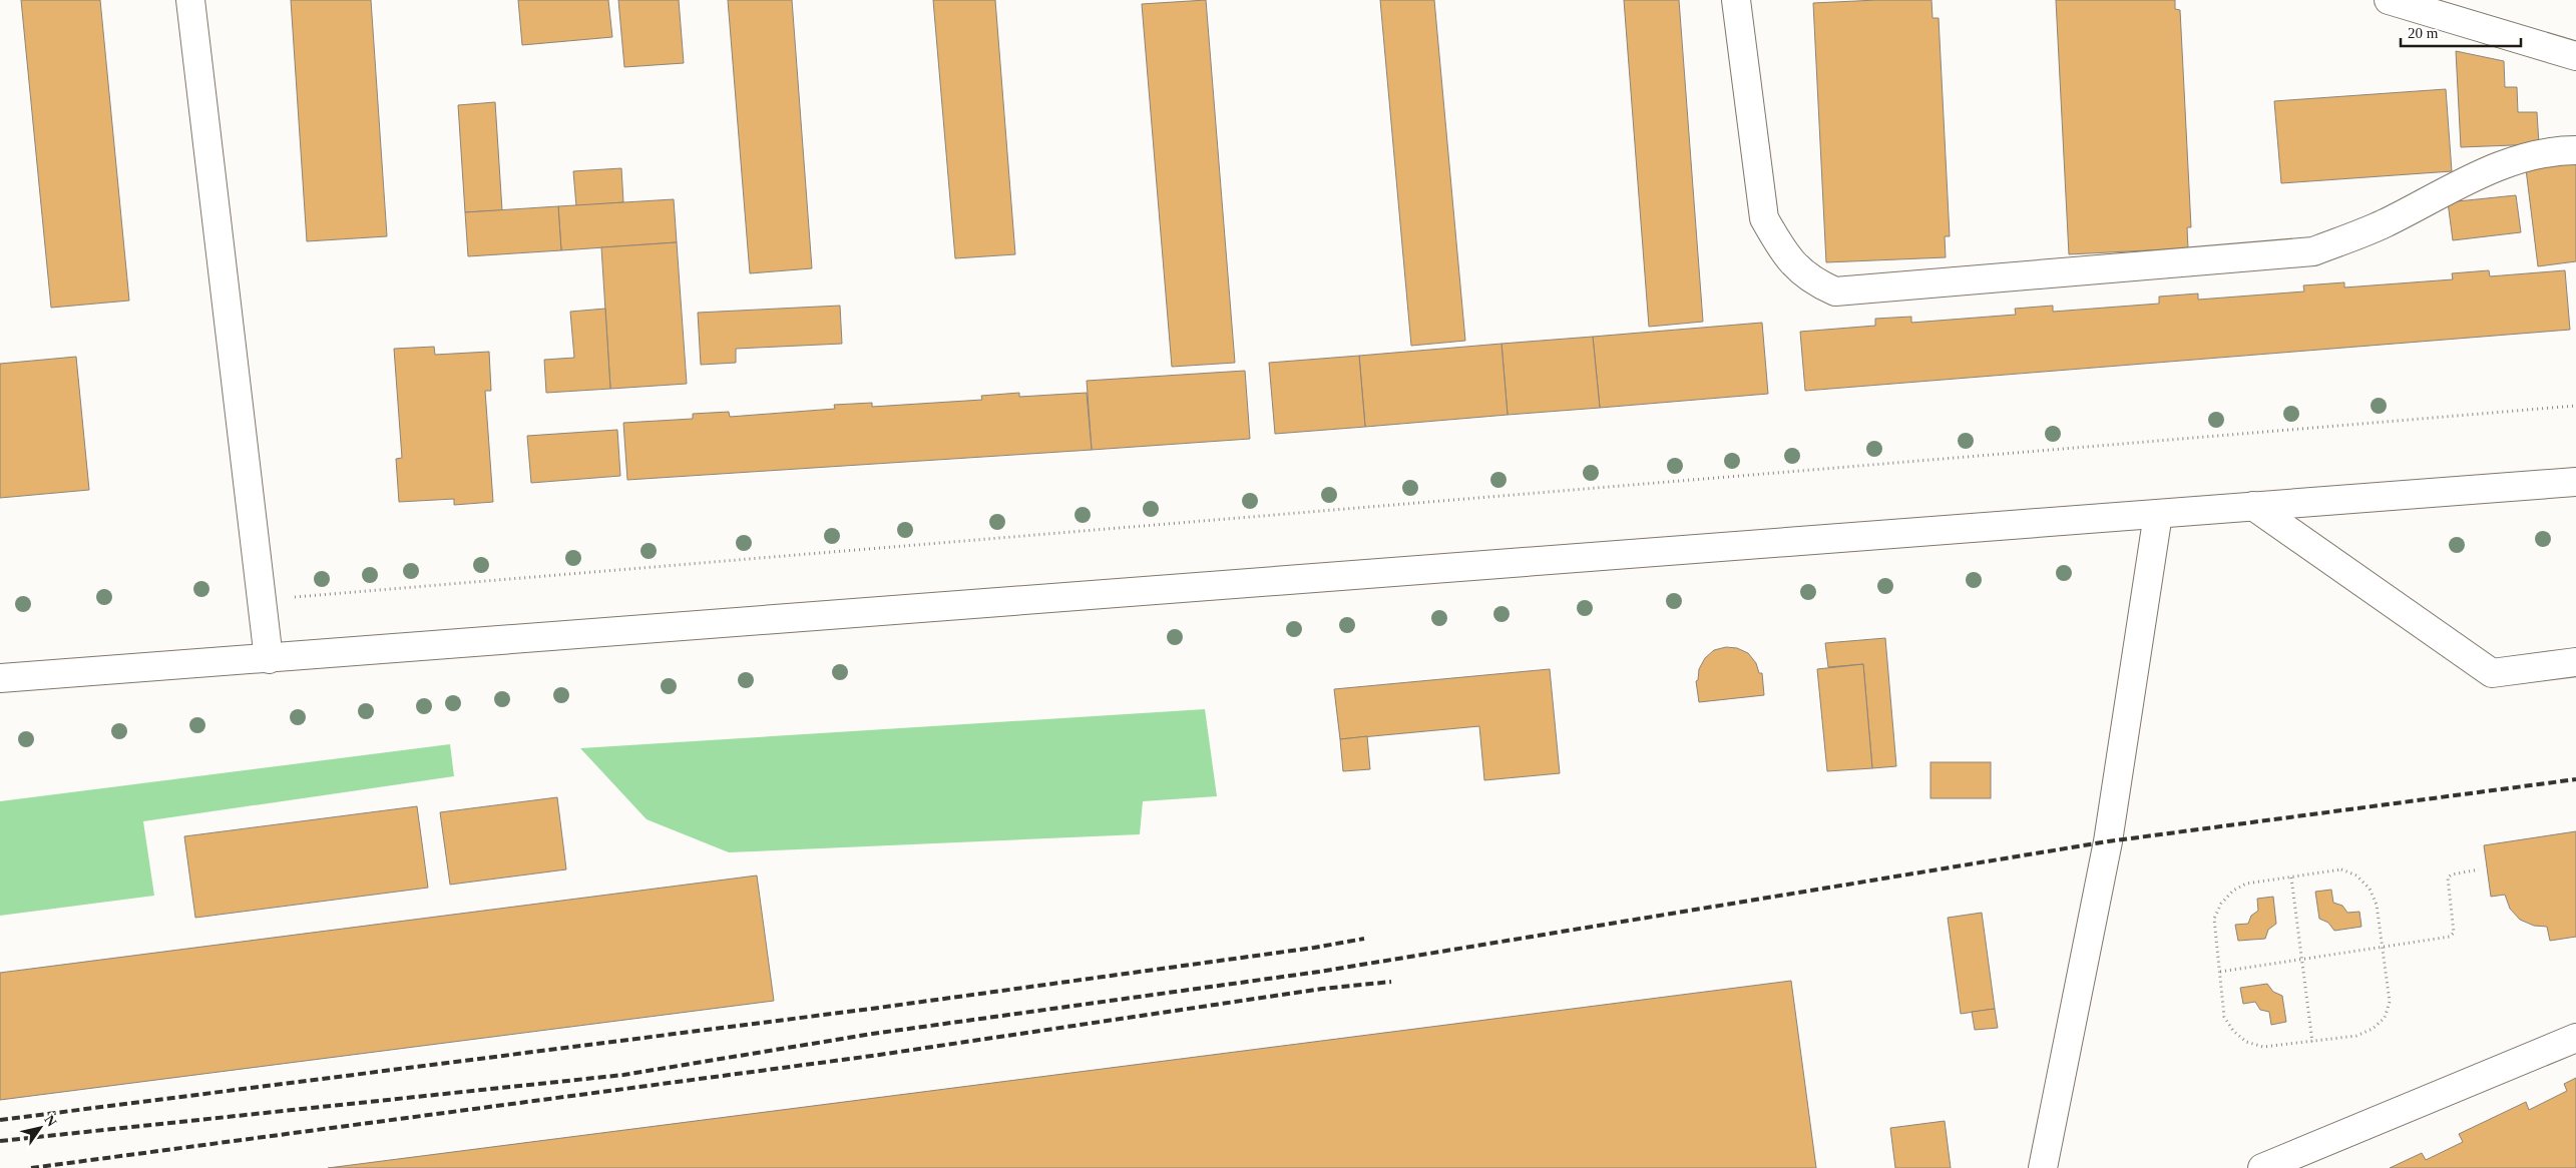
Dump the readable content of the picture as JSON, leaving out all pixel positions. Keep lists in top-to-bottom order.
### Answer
{
  "scale_bar": "20 m",
  "north": "top right"
}
